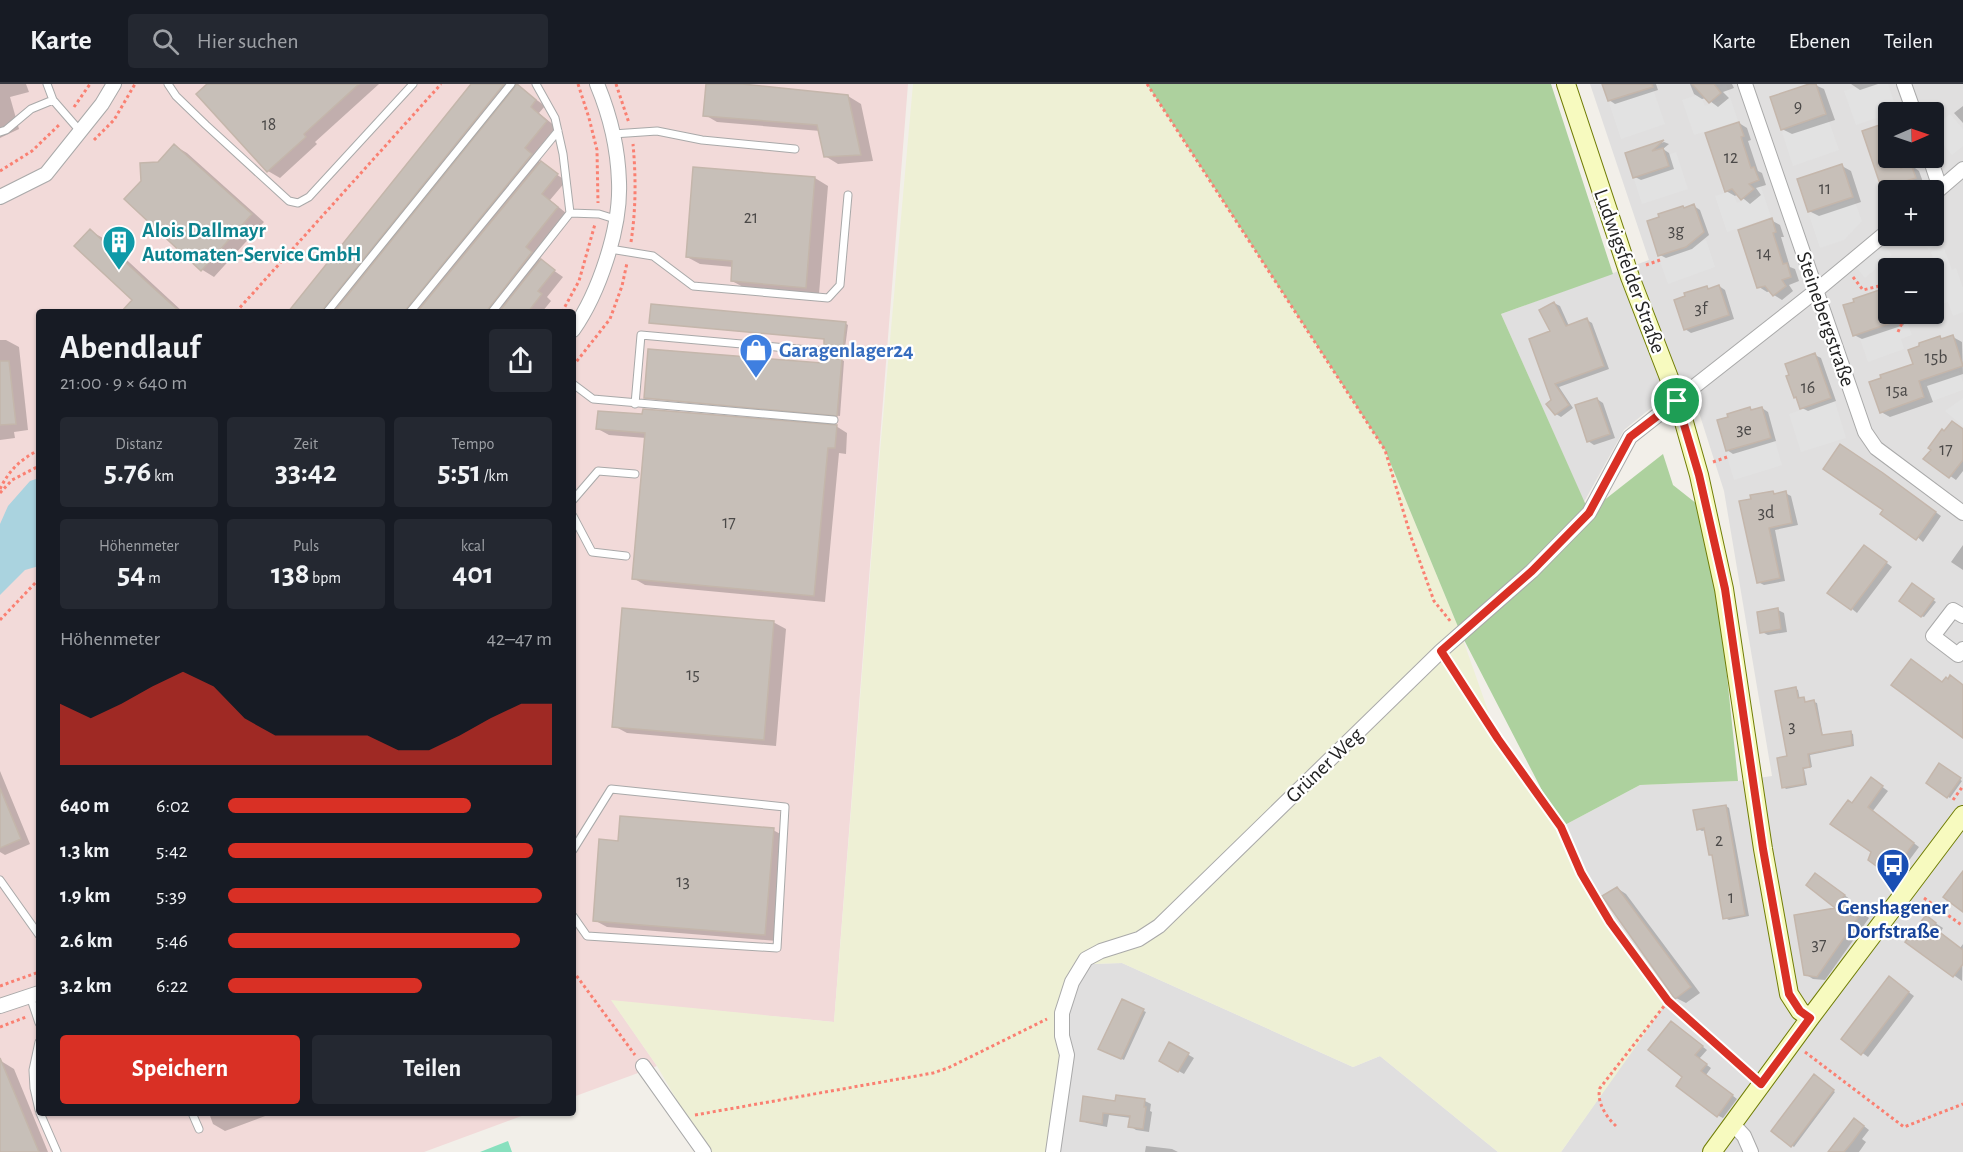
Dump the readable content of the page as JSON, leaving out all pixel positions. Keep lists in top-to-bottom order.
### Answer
{
  "streets": {
    "street": ["Ludwigsfelder Straße", "Steinebergstraße", "Grüner Weg"]
  },
  "crossings": [
    ["Ludwigsfelder Straße", "Grüner Weg"],
    ["Steinebergstraße", "Grüner Weg"]
  ],
  "places": {
    "building": ["Alois Dallmayr Automaten-Service GmbH"],
    "shop": ["Garagenlager24"],
    "bus stop": ["Genshagener Dorfstraße"]
  },
  "house_numbers": [
    "9",
    "18",
    "12",
    "11",
    "21",
    "3g",
    "14",
    "3f",
    "15b",
    "16",
    "15a",
    "3e",
    "17",
    "3d",
    "17",
    "15",
    "3",
    "2",
    "13",
    "1",
    "37"
  ],
  "north": "right",
  "page": {
    "header": "Karte",
    "search": "Hier suchen",
    "nav": ["Karte", "Ebenen", "Teilen"],
    "map_buttons": ["+", "−"],
    "heading": ["Abendlauf", "21:00 · 9 × 640 m"],
    "stats": [
      ["Distanz", "5.76 km"],
      ["Zeit", "33:42"],
      ["Tempo", "5:51 /km"],
      ["Höhenmeter", "54 m"],
      ["Puls", "138 bpm"],
      ["kcal", "401"]
    ],
    "chart": ["Höhenmeter", "42–47 m"],
    "list": [
      {
        "name": "640 m",
        "note": "6:02"
      },
      {
        "name": "1.3 km",
        "note": "5:42"
      },
      {
        "name": "1.9 km",
        "note": "5:39"
      },
      {
        "name": "2.6 km",
        "note": "5:46"
      },
      {
        "name": "3.2 km",
        "note": "6:22"
      }
    ],
    "buttons": ["Speichern", "Teilen"]
  }
}
